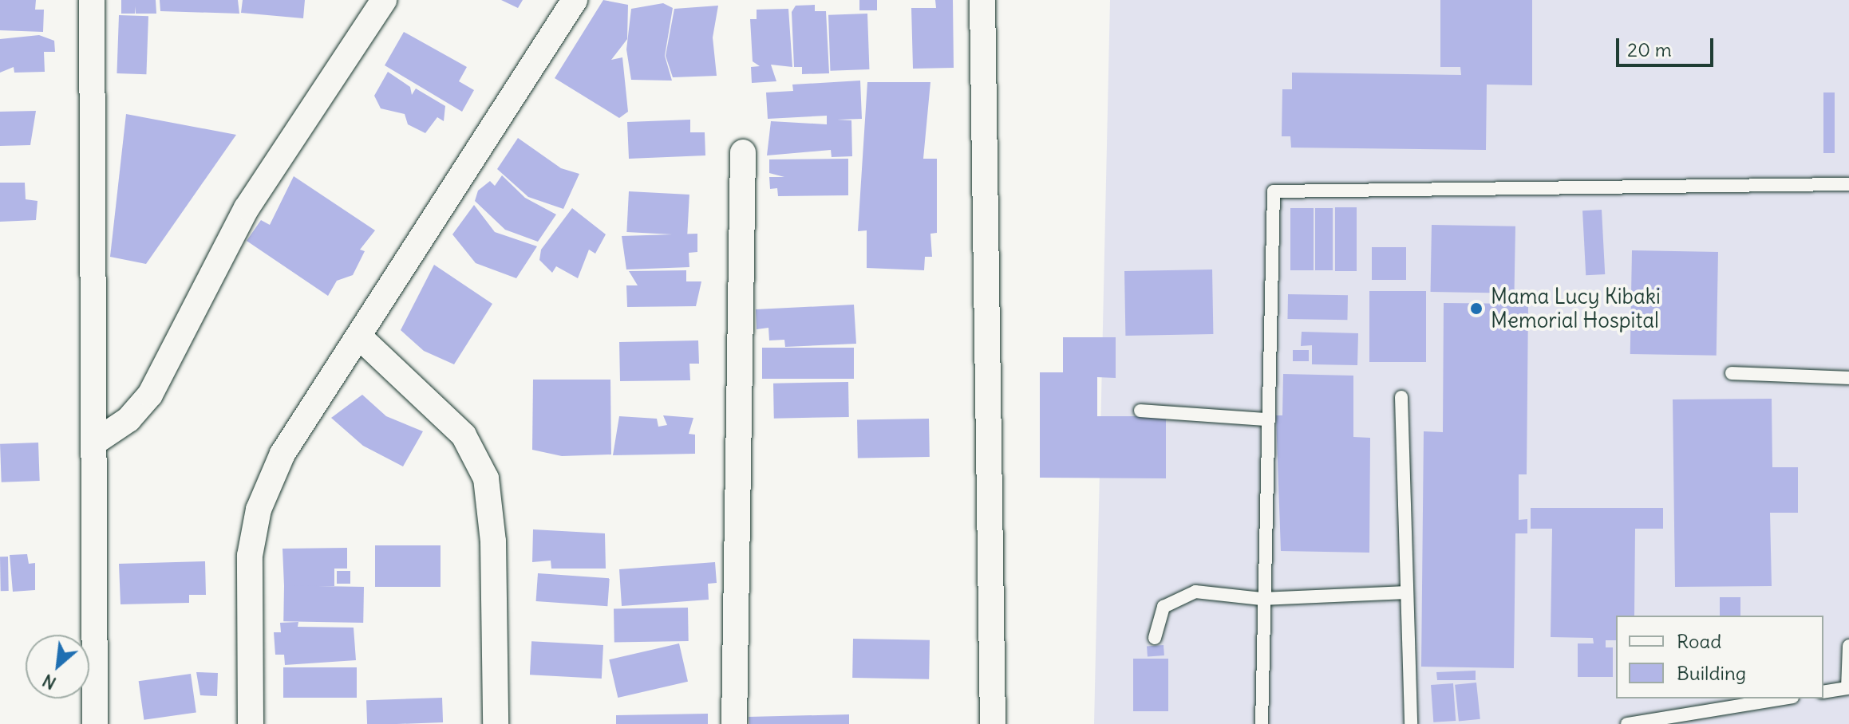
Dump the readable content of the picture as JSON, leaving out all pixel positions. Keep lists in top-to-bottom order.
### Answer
{
  "places": ["Mama Lucy Kibaki Memorial Hospital"],
  "legend": ["Road", "Building"],
  "scale_bar": "20 m",
  "north": "bottom left"
}
